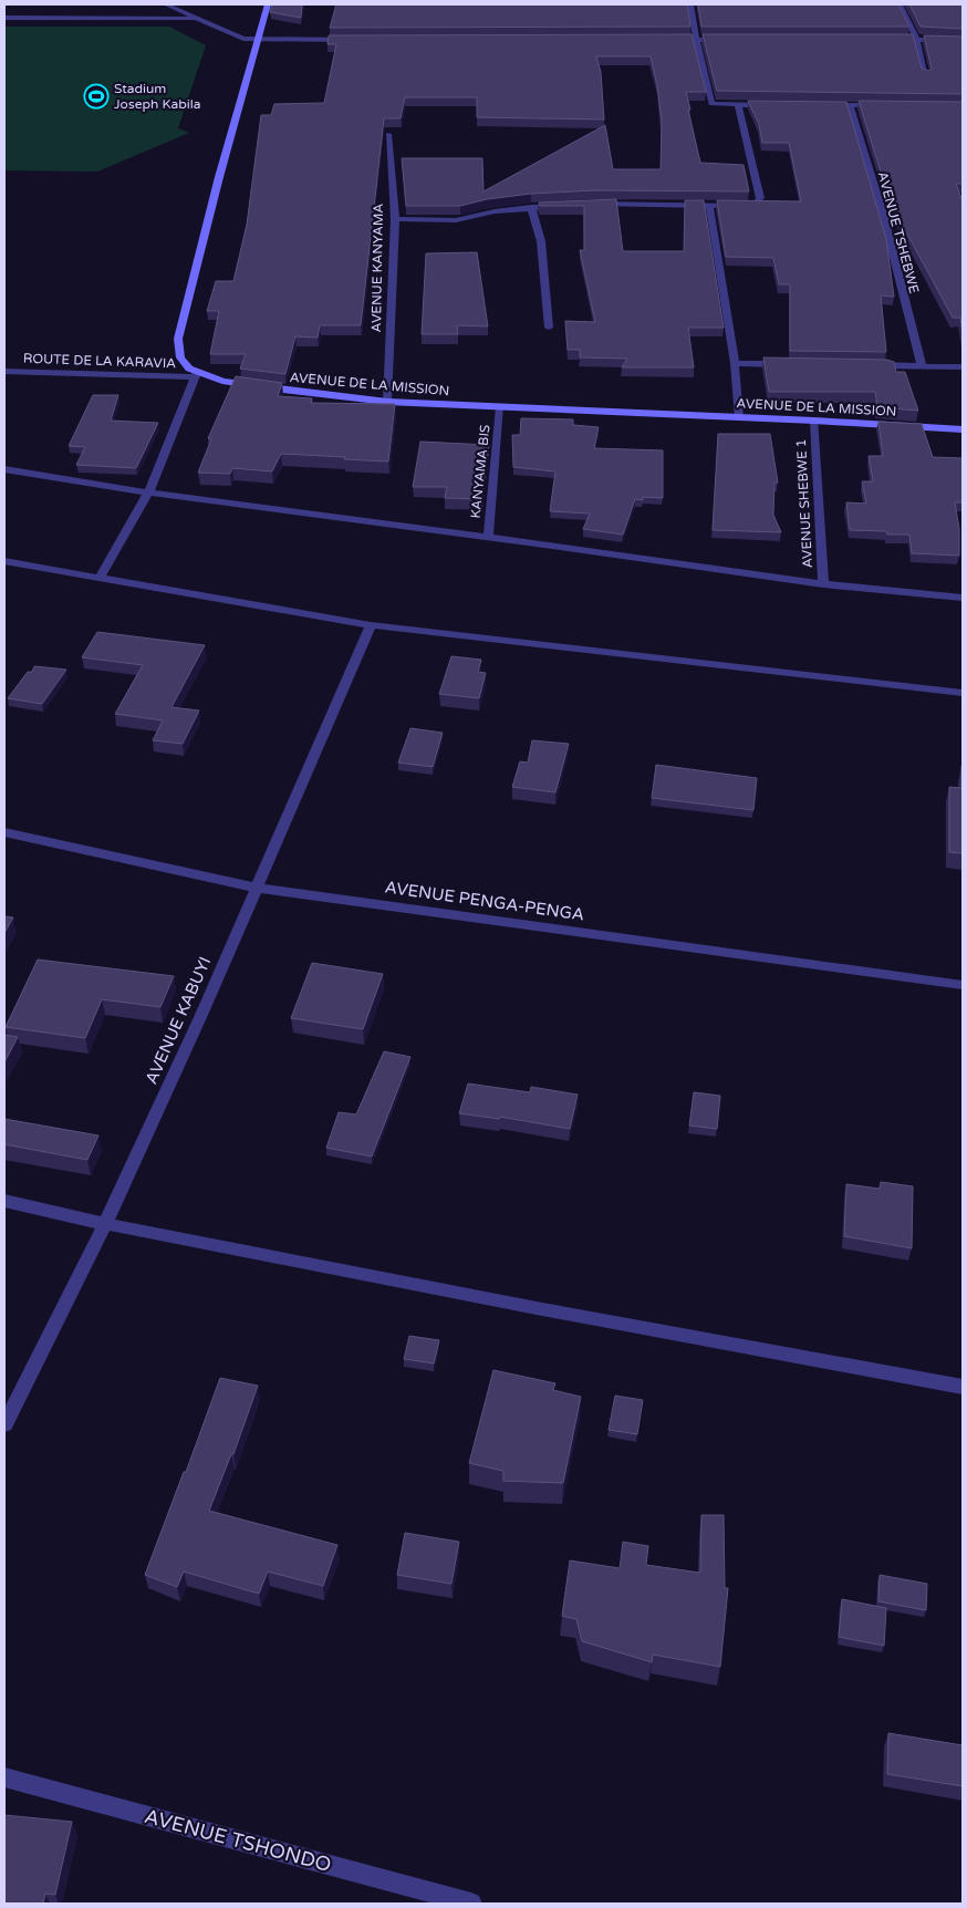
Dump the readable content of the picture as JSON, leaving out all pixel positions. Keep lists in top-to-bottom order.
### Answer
{
  "streets": {
    "street": [
      "AVENUE TSHEBWE",
      "AVENUE KANYAMA",
      "ROUTE DE LA KARAVIA",
      "AVENUE DE LA MISSION",
      "KANYAMA BIS",
      "AVENUE SHEBWE 1",
      "AVENUE PENGA-PENGA",
      "AVENUE KABUYI",
      "AVENUE TSHONDO"
    ]
  },
  "crossings": [
    ["AVENUE KANYAMA", "AVENUE DE LA MISSION"],
    ["ROUTE DE LA KARAVIA", "AVENUE DE LA MISSION"],
    ["AVENUE DE LA MISSION", "KANYAMA BIS"],
    ["AVENUE DE LA MISSION", "AVENUE SHEBWE 1"],
    ["AVENUE PENGA-PENGA", "AVENUE KABUYI"]
  ],
  "places": {
    "sports": ["Stadium Joseph Kabila"]
  }
}
